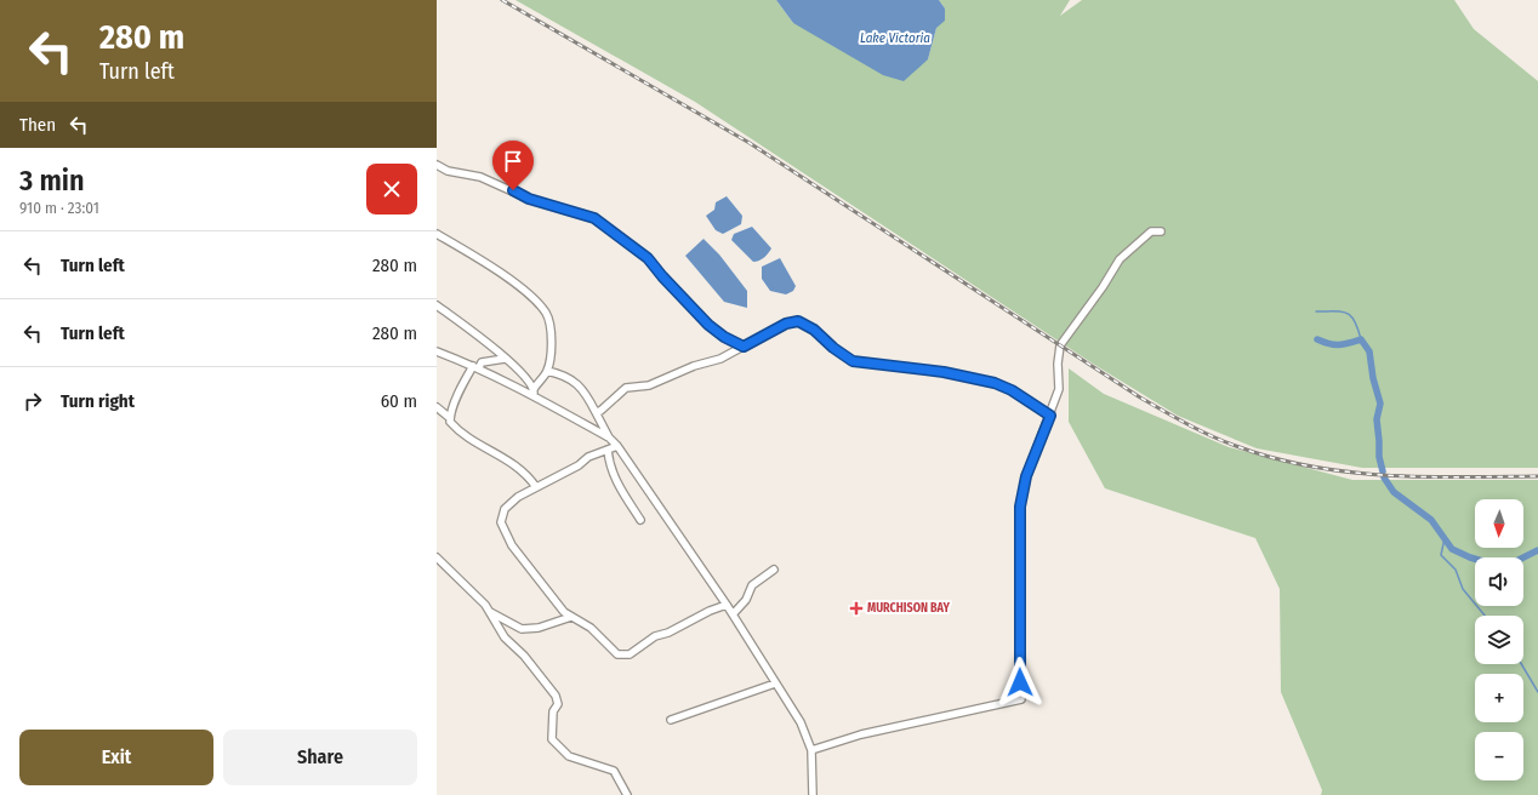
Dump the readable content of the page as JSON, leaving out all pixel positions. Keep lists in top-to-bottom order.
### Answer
{
  "water": ["Lake Victoria"],
  "places": {
    "health": ["MURCHISON BAY"]
  },
  "north": "bottom",
  "page": {
    "turn": ["280 m", "Turn left"],
    "then": "Then",
    "heading": ["3 min", "910 m · 23:01"],
    "list": [
      {
        "name": "Turn left",
        "value": "280 m"
      },
      {
        "name": "Turn left",
        "value": "280 m"
      },
      {
        "name": "Turn right",
        "value": "60 m"
      }
    ],
    "map_buttons": ["+", "−"],
    "buttons": ["Exit", "Share"]
  }
}
